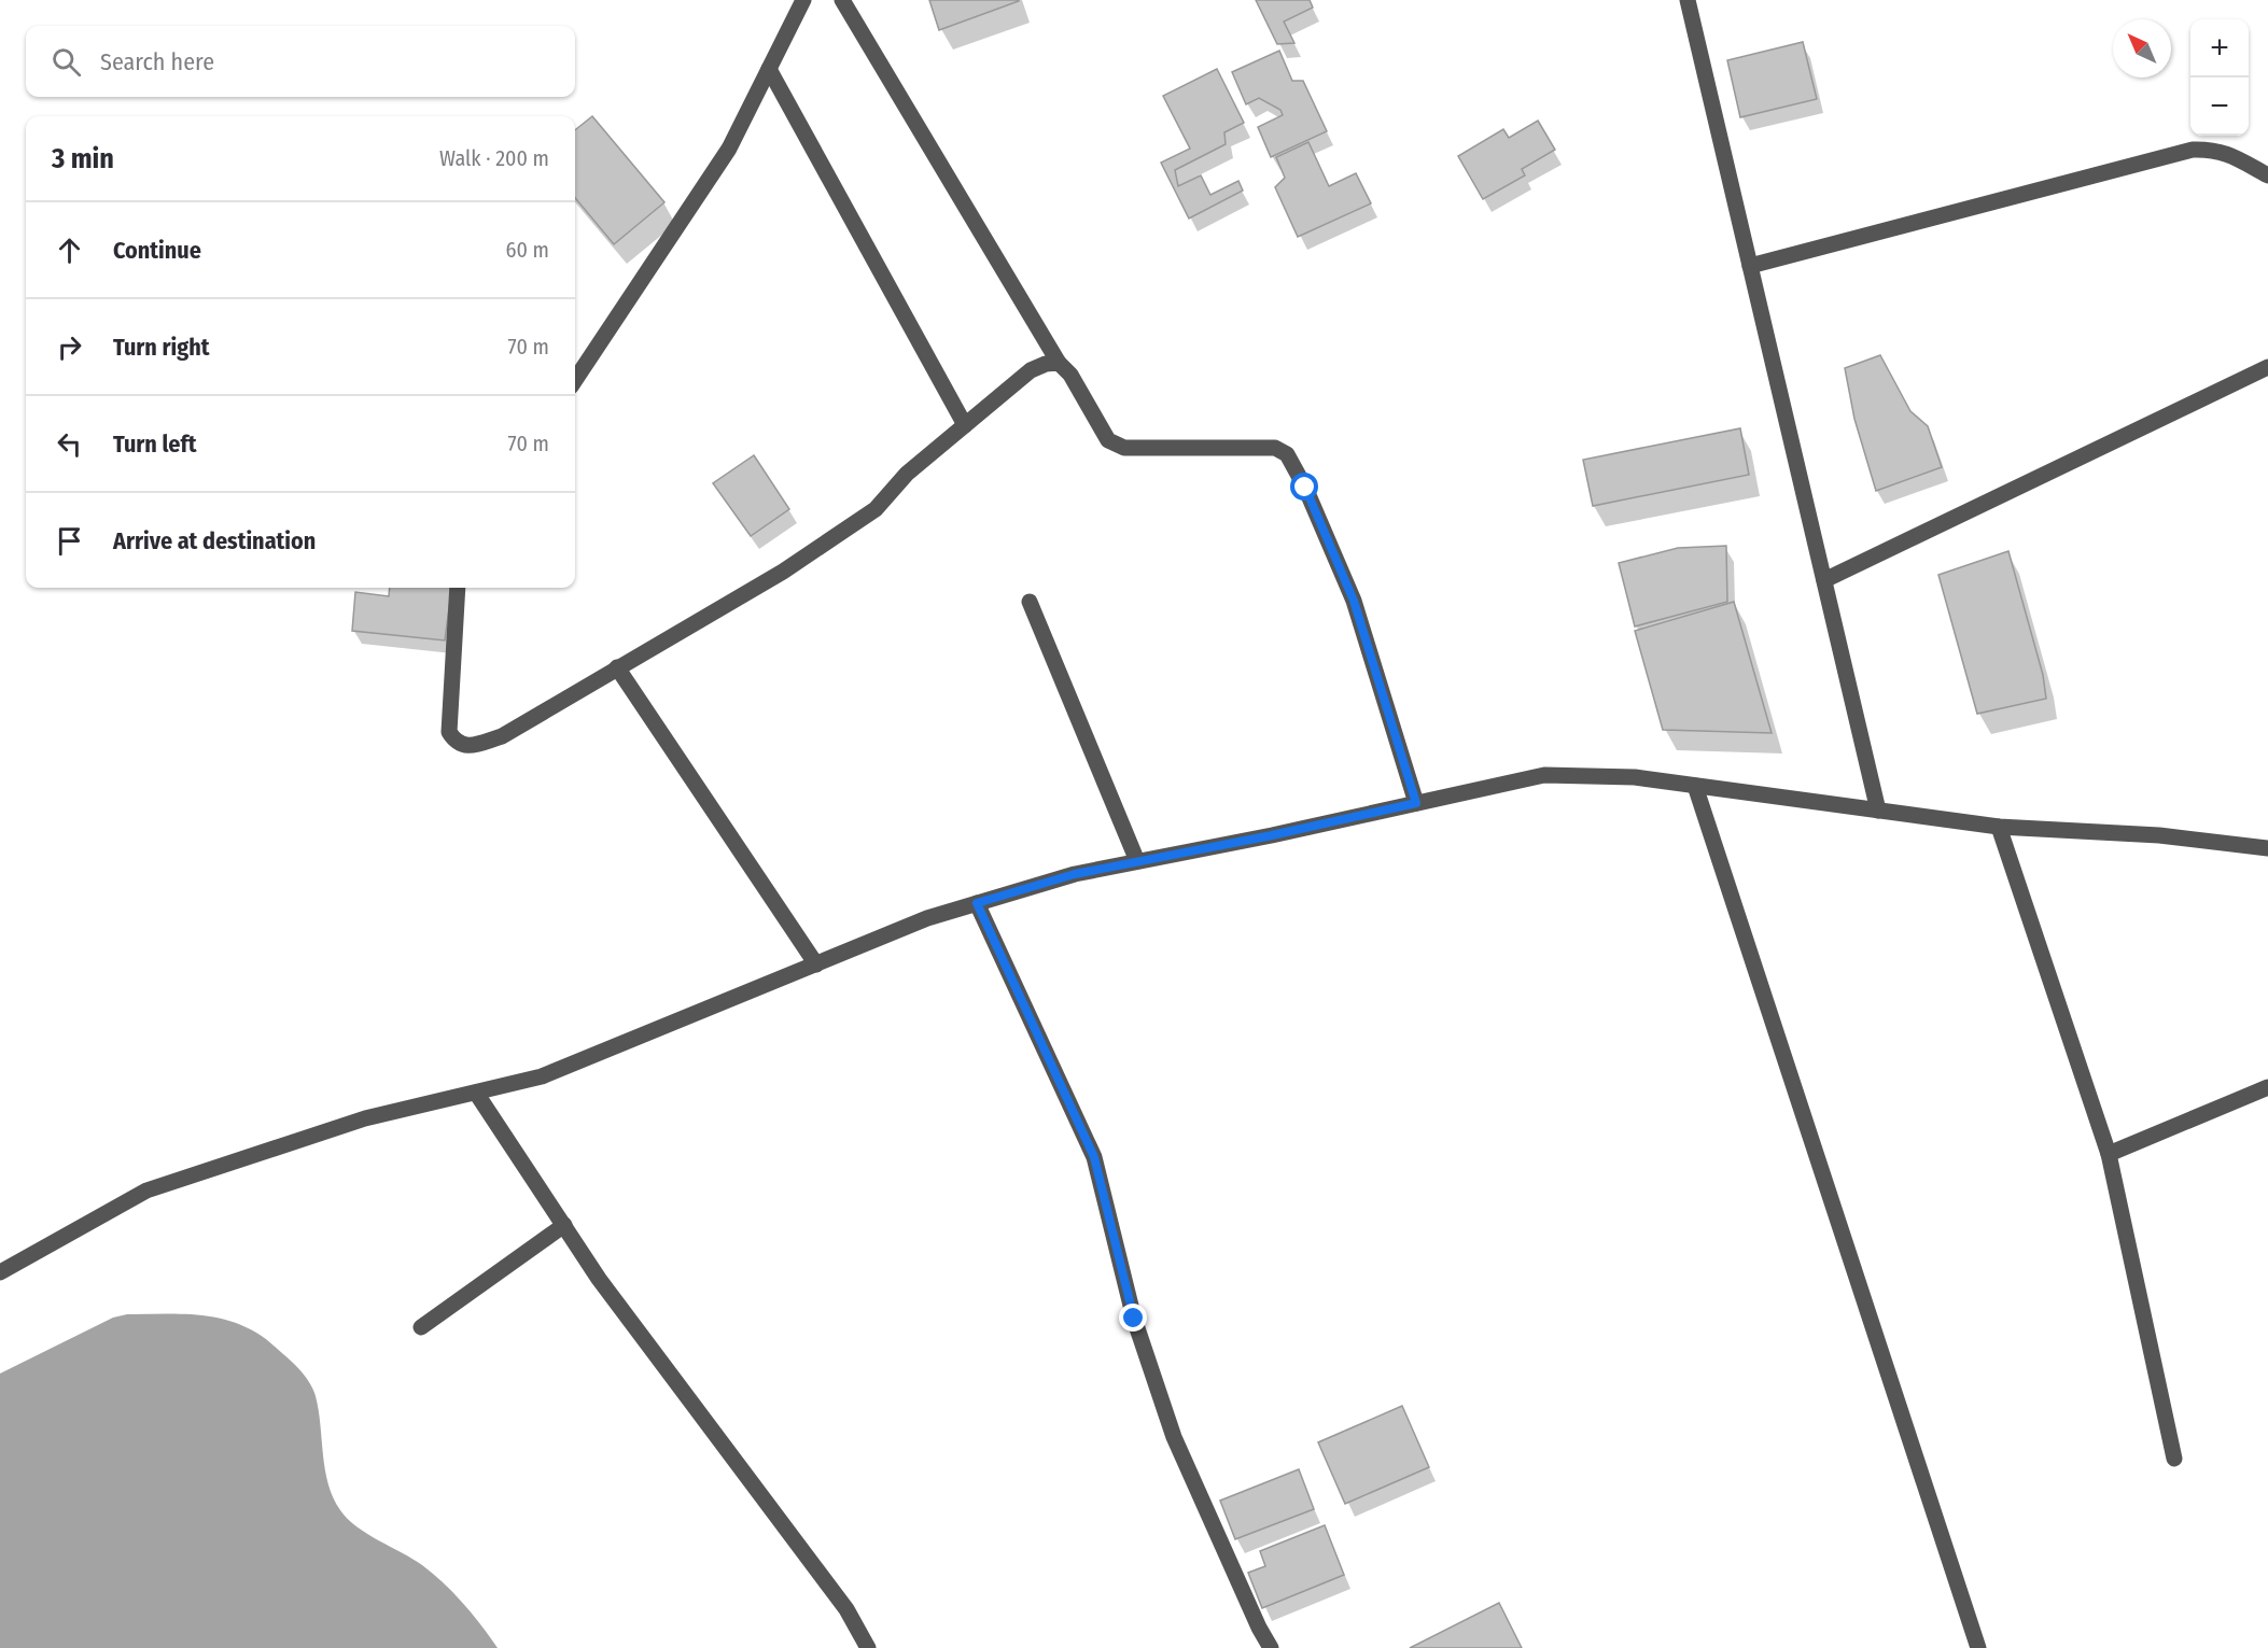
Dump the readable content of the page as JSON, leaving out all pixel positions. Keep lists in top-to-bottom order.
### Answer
{
  "north": "top left",
  "page": {
    "map_buttons": ["+", "−"],
    "search": "Search here",
    "heading": ["3 min", "Walk · 200 m"],
    "list": [
      ["Continue", "60 m"],
      ["Turn right", "70 m"],
      ["Turn left", "70 m"],
      "Arrive at destination"
    ]
  }
}
